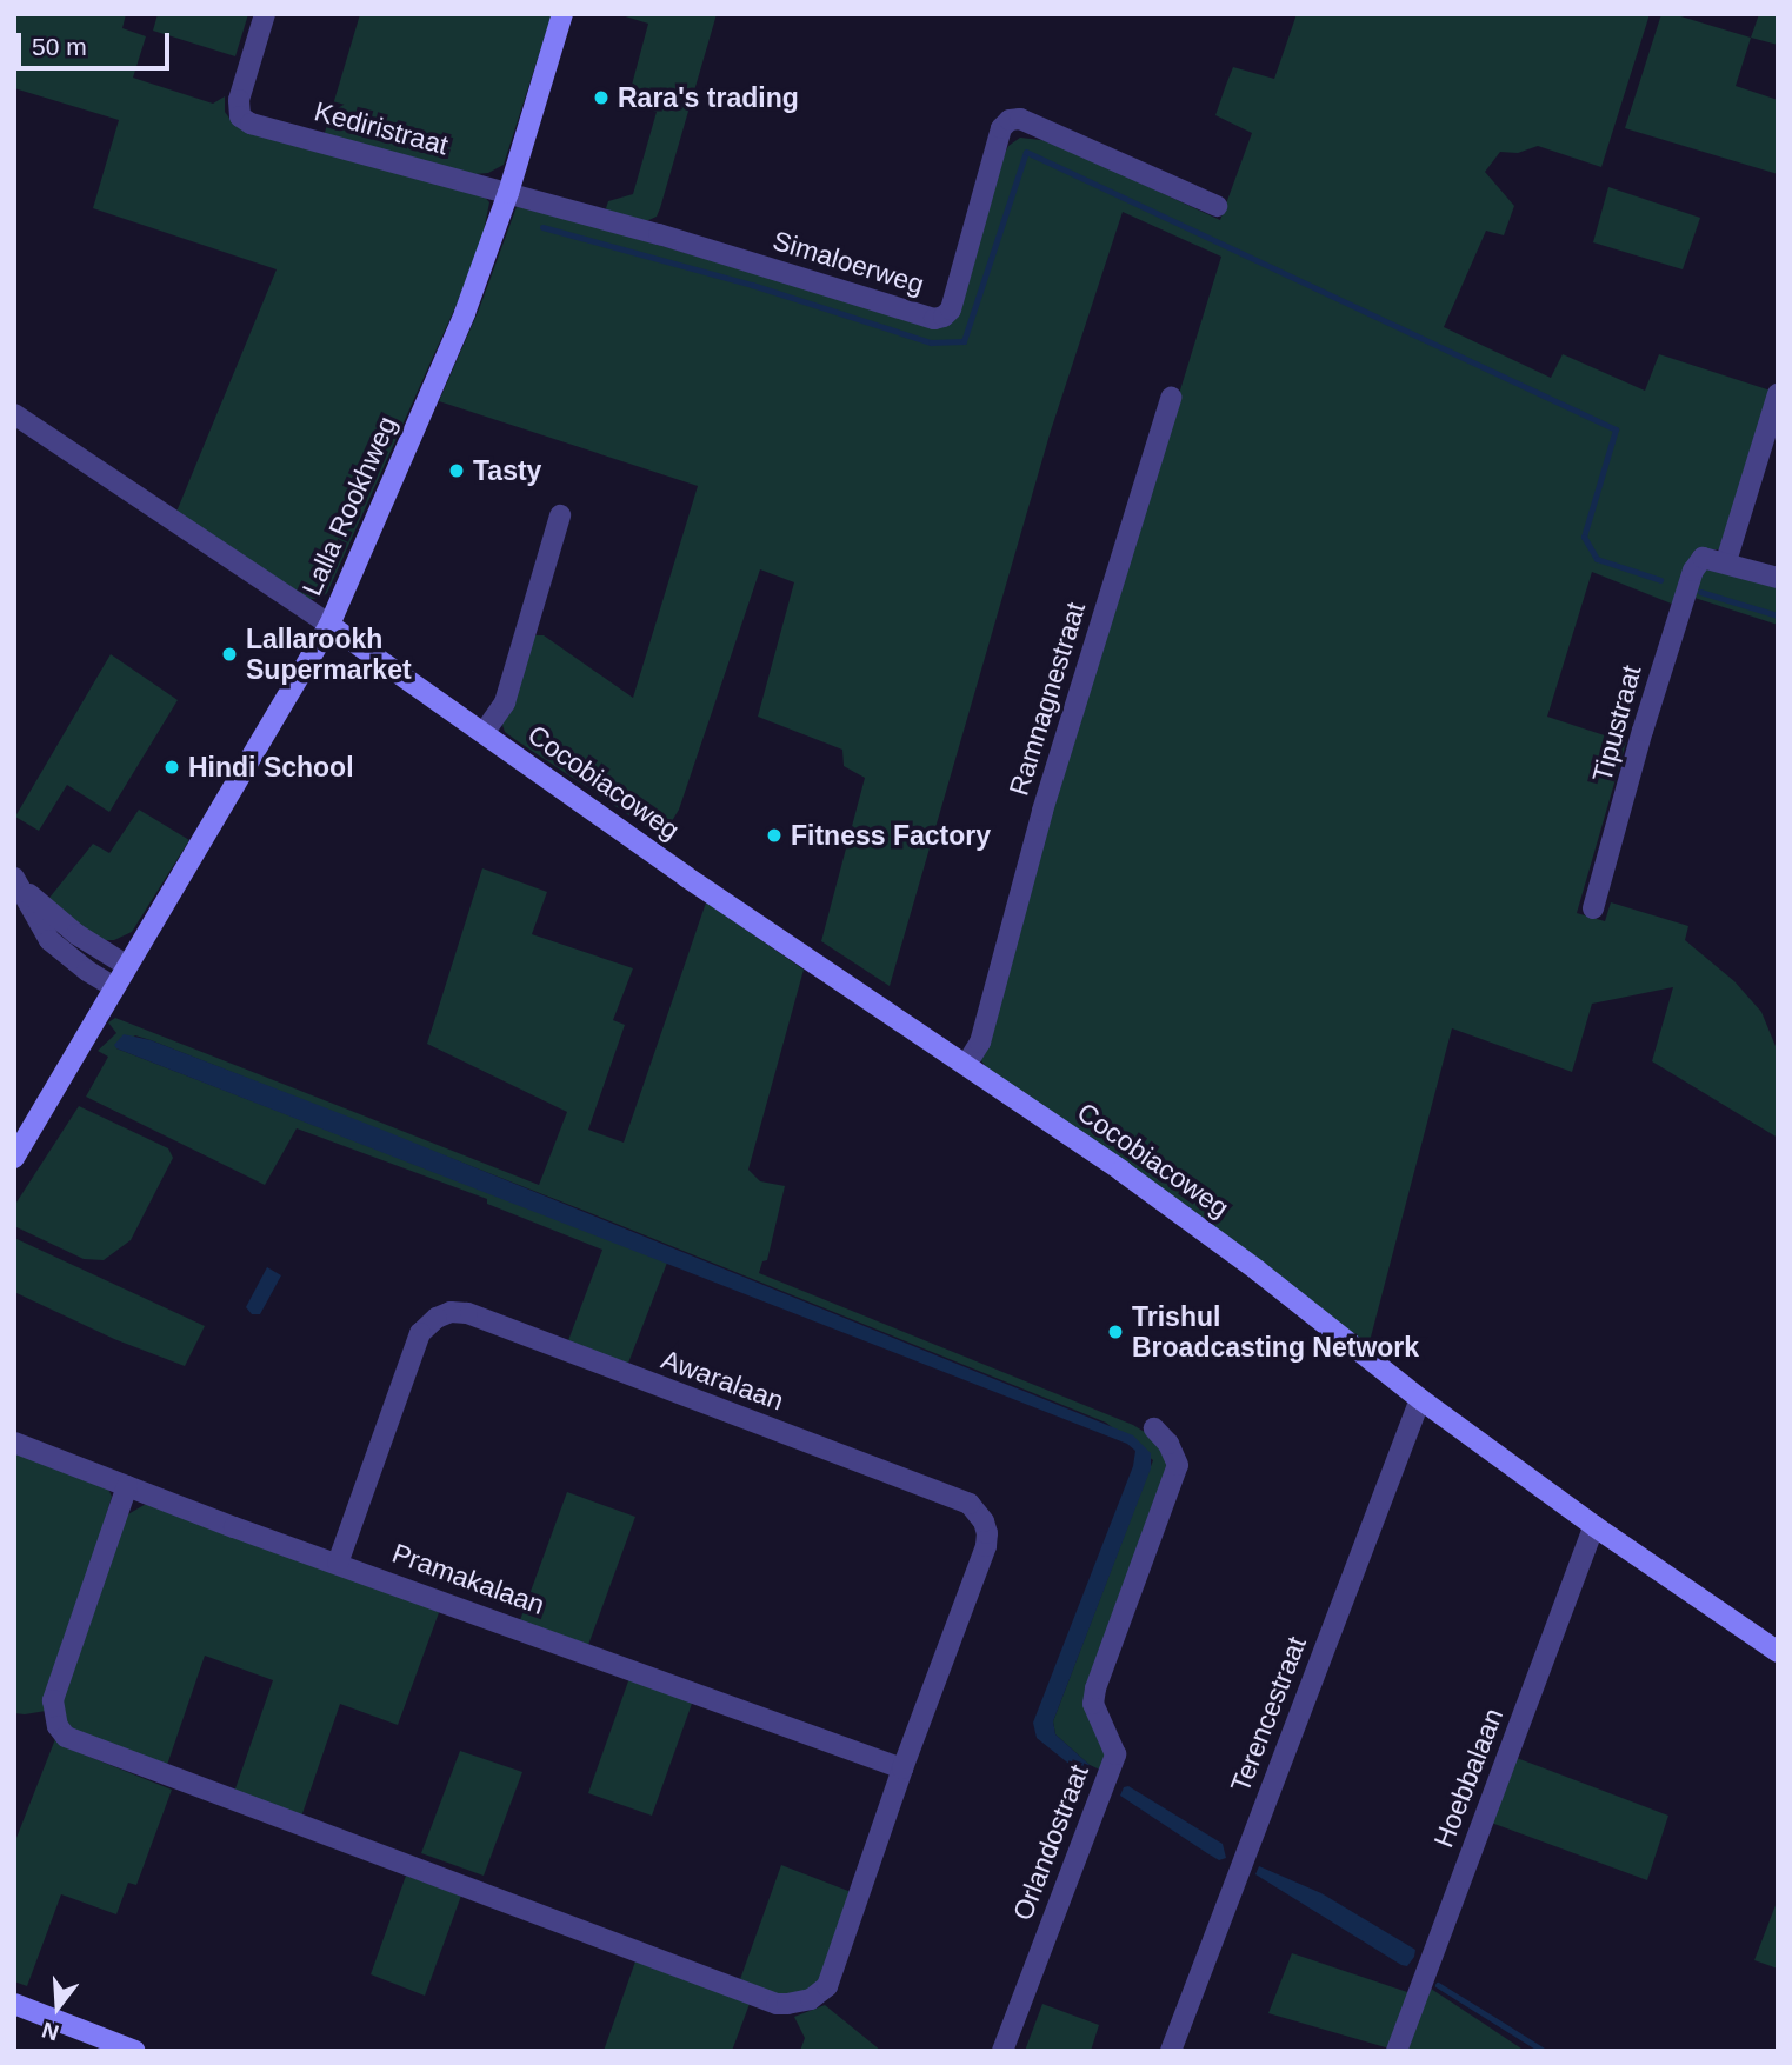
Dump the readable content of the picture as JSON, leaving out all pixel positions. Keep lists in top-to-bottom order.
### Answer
{
  "streets": {
    "street": [
      "Kediristraat",
      "Simaloerweg",
      "Lalla Rookhweg",
      "Ramnagnestraat",
      "Tipustraat",
      "Cocobiacoweg",
      "Awaralaan",
      "Pramakalaan",
      "Terencestraat",
      "Hoebbalaan",
      "Orlandostraat"
    ]
  },
  "crossings": [
    ["Kediristraat", "Simaloerweg"],
    ["Kediristraat", "Lalla Rookhweg"],
    ["Simaloerweg", "Lalla Rookhweg"],
    ["Lalla Rookhweg", "Cocobiacoweg"],
    ["Ramnagnestraat", "Cocobiacoweg"],
    ["Cocobiacoweg", "Terencestraat"],
    ["Cocobiacoweg", "Hoebbalaan"],
    ["Awaralaan", "Pramakalaan"]
  ],
  "places": [
    "Rara's trading",
    "Tasty",
    "Lallarookh Supermarket",
    "Hindi School",
    "Fitness Factory",
    "Trishul Broadcasting Network"
  ],
  "scale_bar": "50 m",
  "north": "bottom"
}
